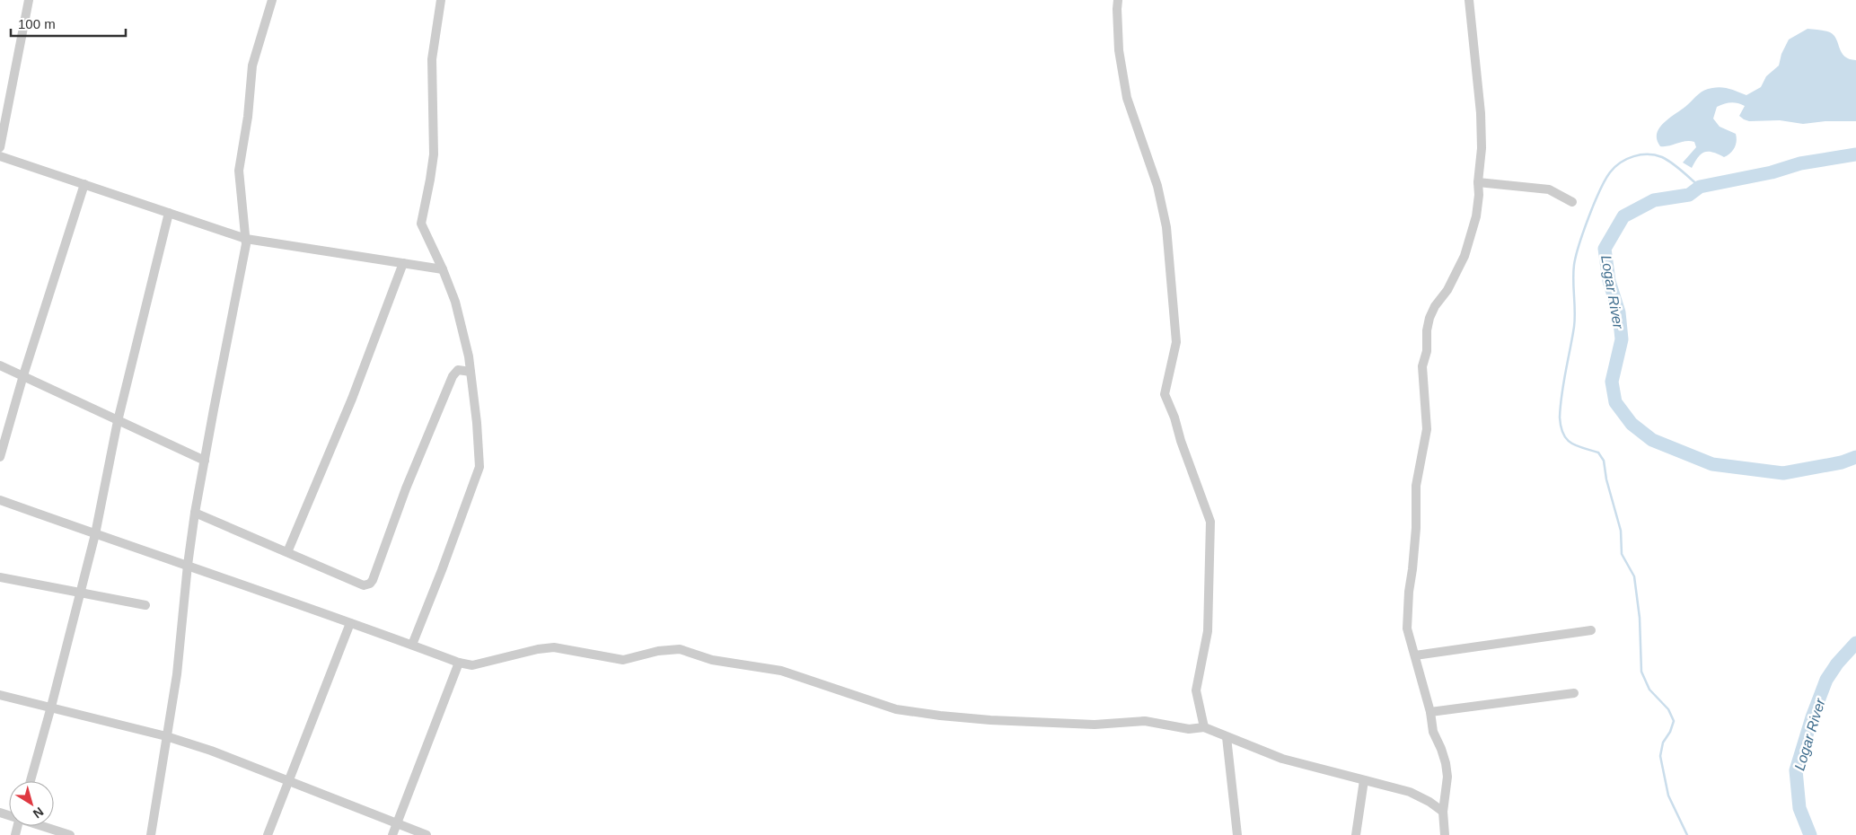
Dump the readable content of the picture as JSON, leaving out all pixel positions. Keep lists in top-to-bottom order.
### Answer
{
  "water": ["Logar River"],
  "scale_bar": "100 m",
  "north": "bottom right"
}
